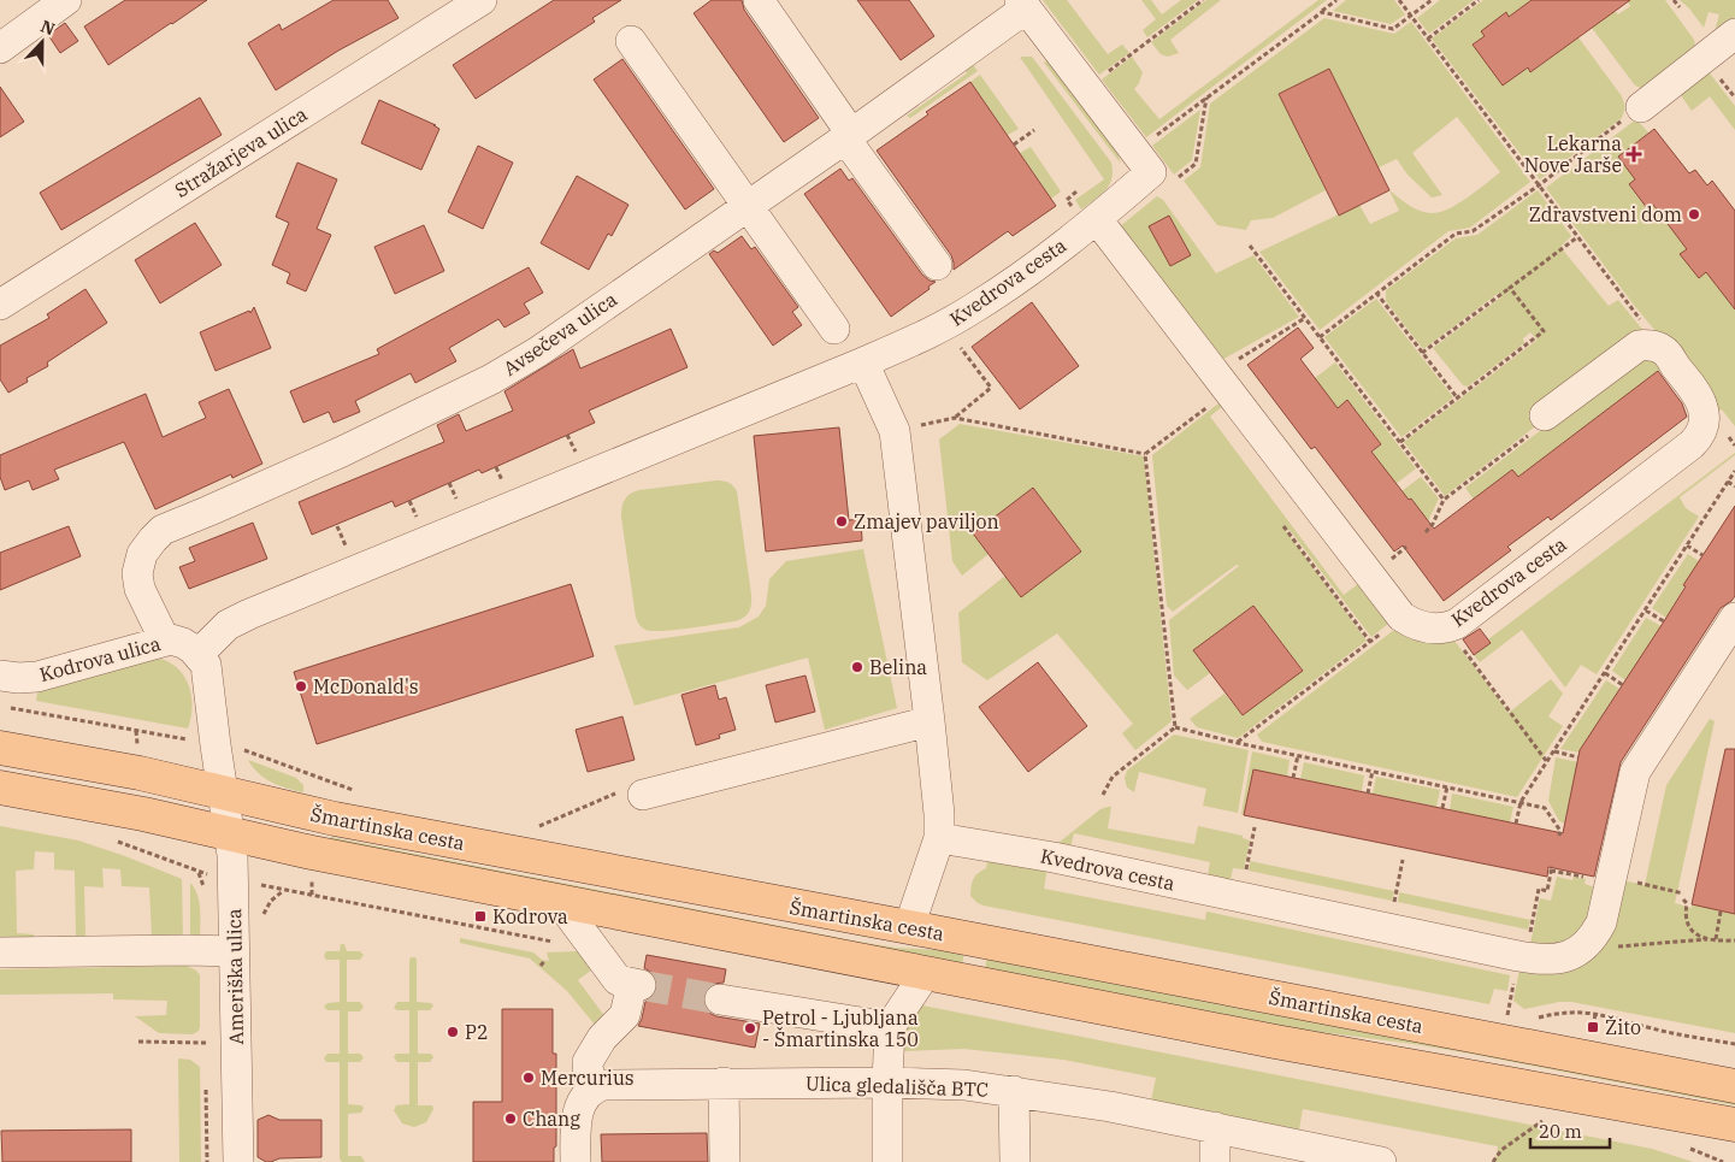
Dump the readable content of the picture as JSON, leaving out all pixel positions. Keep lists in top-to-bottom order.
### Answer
{
  "streets": {
    "main road": ["Šmartinska cesta"],
    "street": [
      "Stražarjeva ulica",
      "Kvedrova cesta",
      "Avsečeva ulica",
      "Kodrova ulica",
      "Ameriška ulica",
      "Ulica gledališča BTC"
    ]
  },
  "crossings": [
    ["Avsečeva ulica", "Kodrova ulica"],
    ["Šmartinska cesta", "Ameriška ulica"]
  ],
  "places": {
    "health": ["Lekarna Nove Jarše"],
    "other": [
      "Zdravstveni dom",
      "Zmajev paviljon",
      "Belina",
      "McDonald's",
      "Petrol - Ljubljana - Šmartinska 150",
      "P2",
      "Mercurius",
      "Chang"
    ],
    "transit": ["Kodrova", "Žito"]
  },
  "scale_bar": "20 m",
  "north": "top"
}
